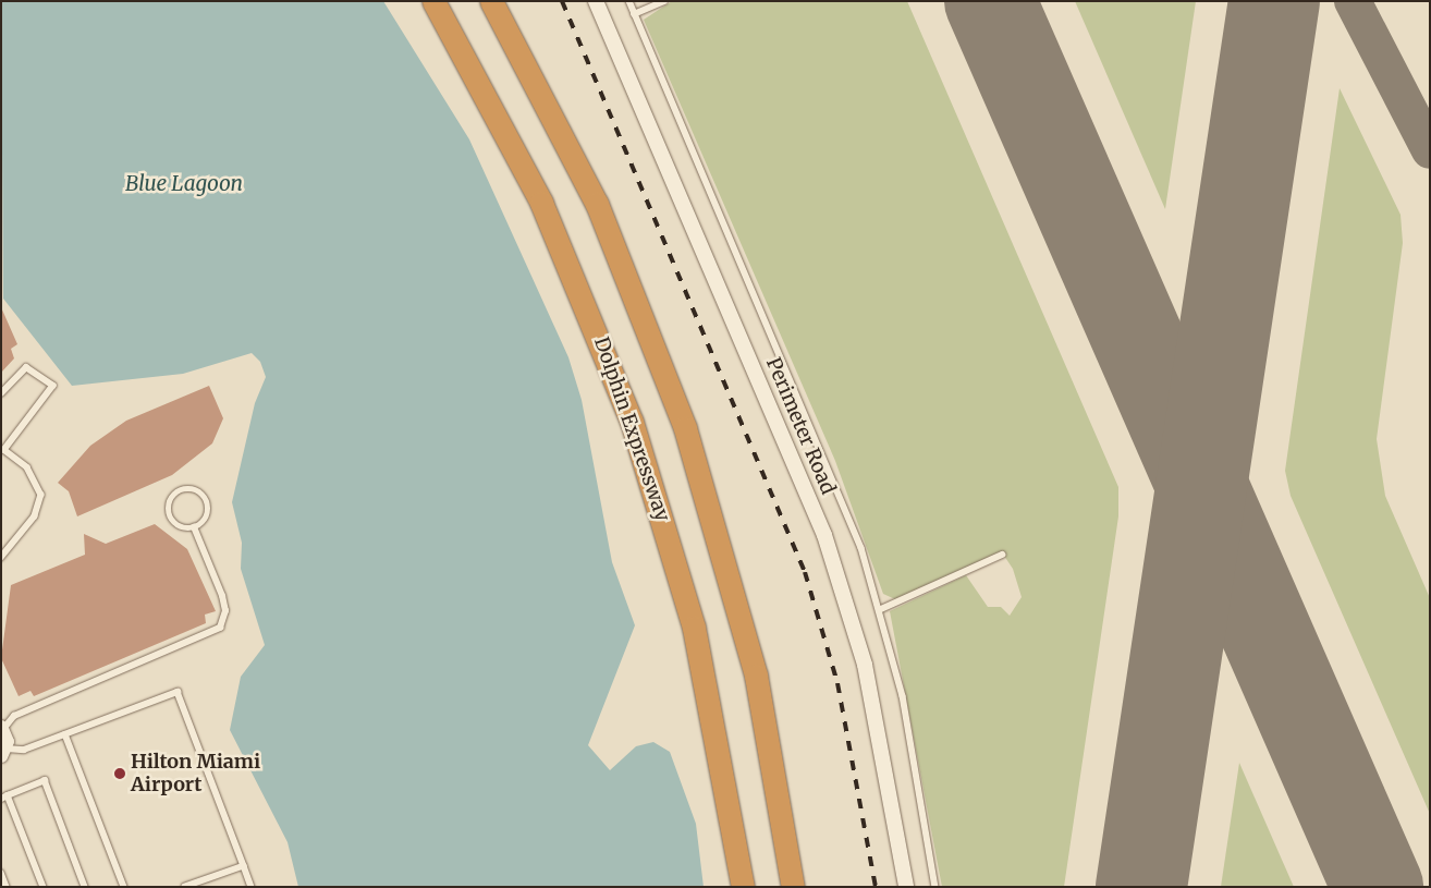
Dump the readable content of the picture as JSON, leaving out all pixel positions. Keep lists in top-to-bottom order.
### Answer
{
  "streets": {
    "highway": ["Dolphin Expressway"],
    "street": ["Perimeter Road"]
  },
  "water": ["Blue Lagoon"],
  "places": ["Hilton Miami Airport"]
}
